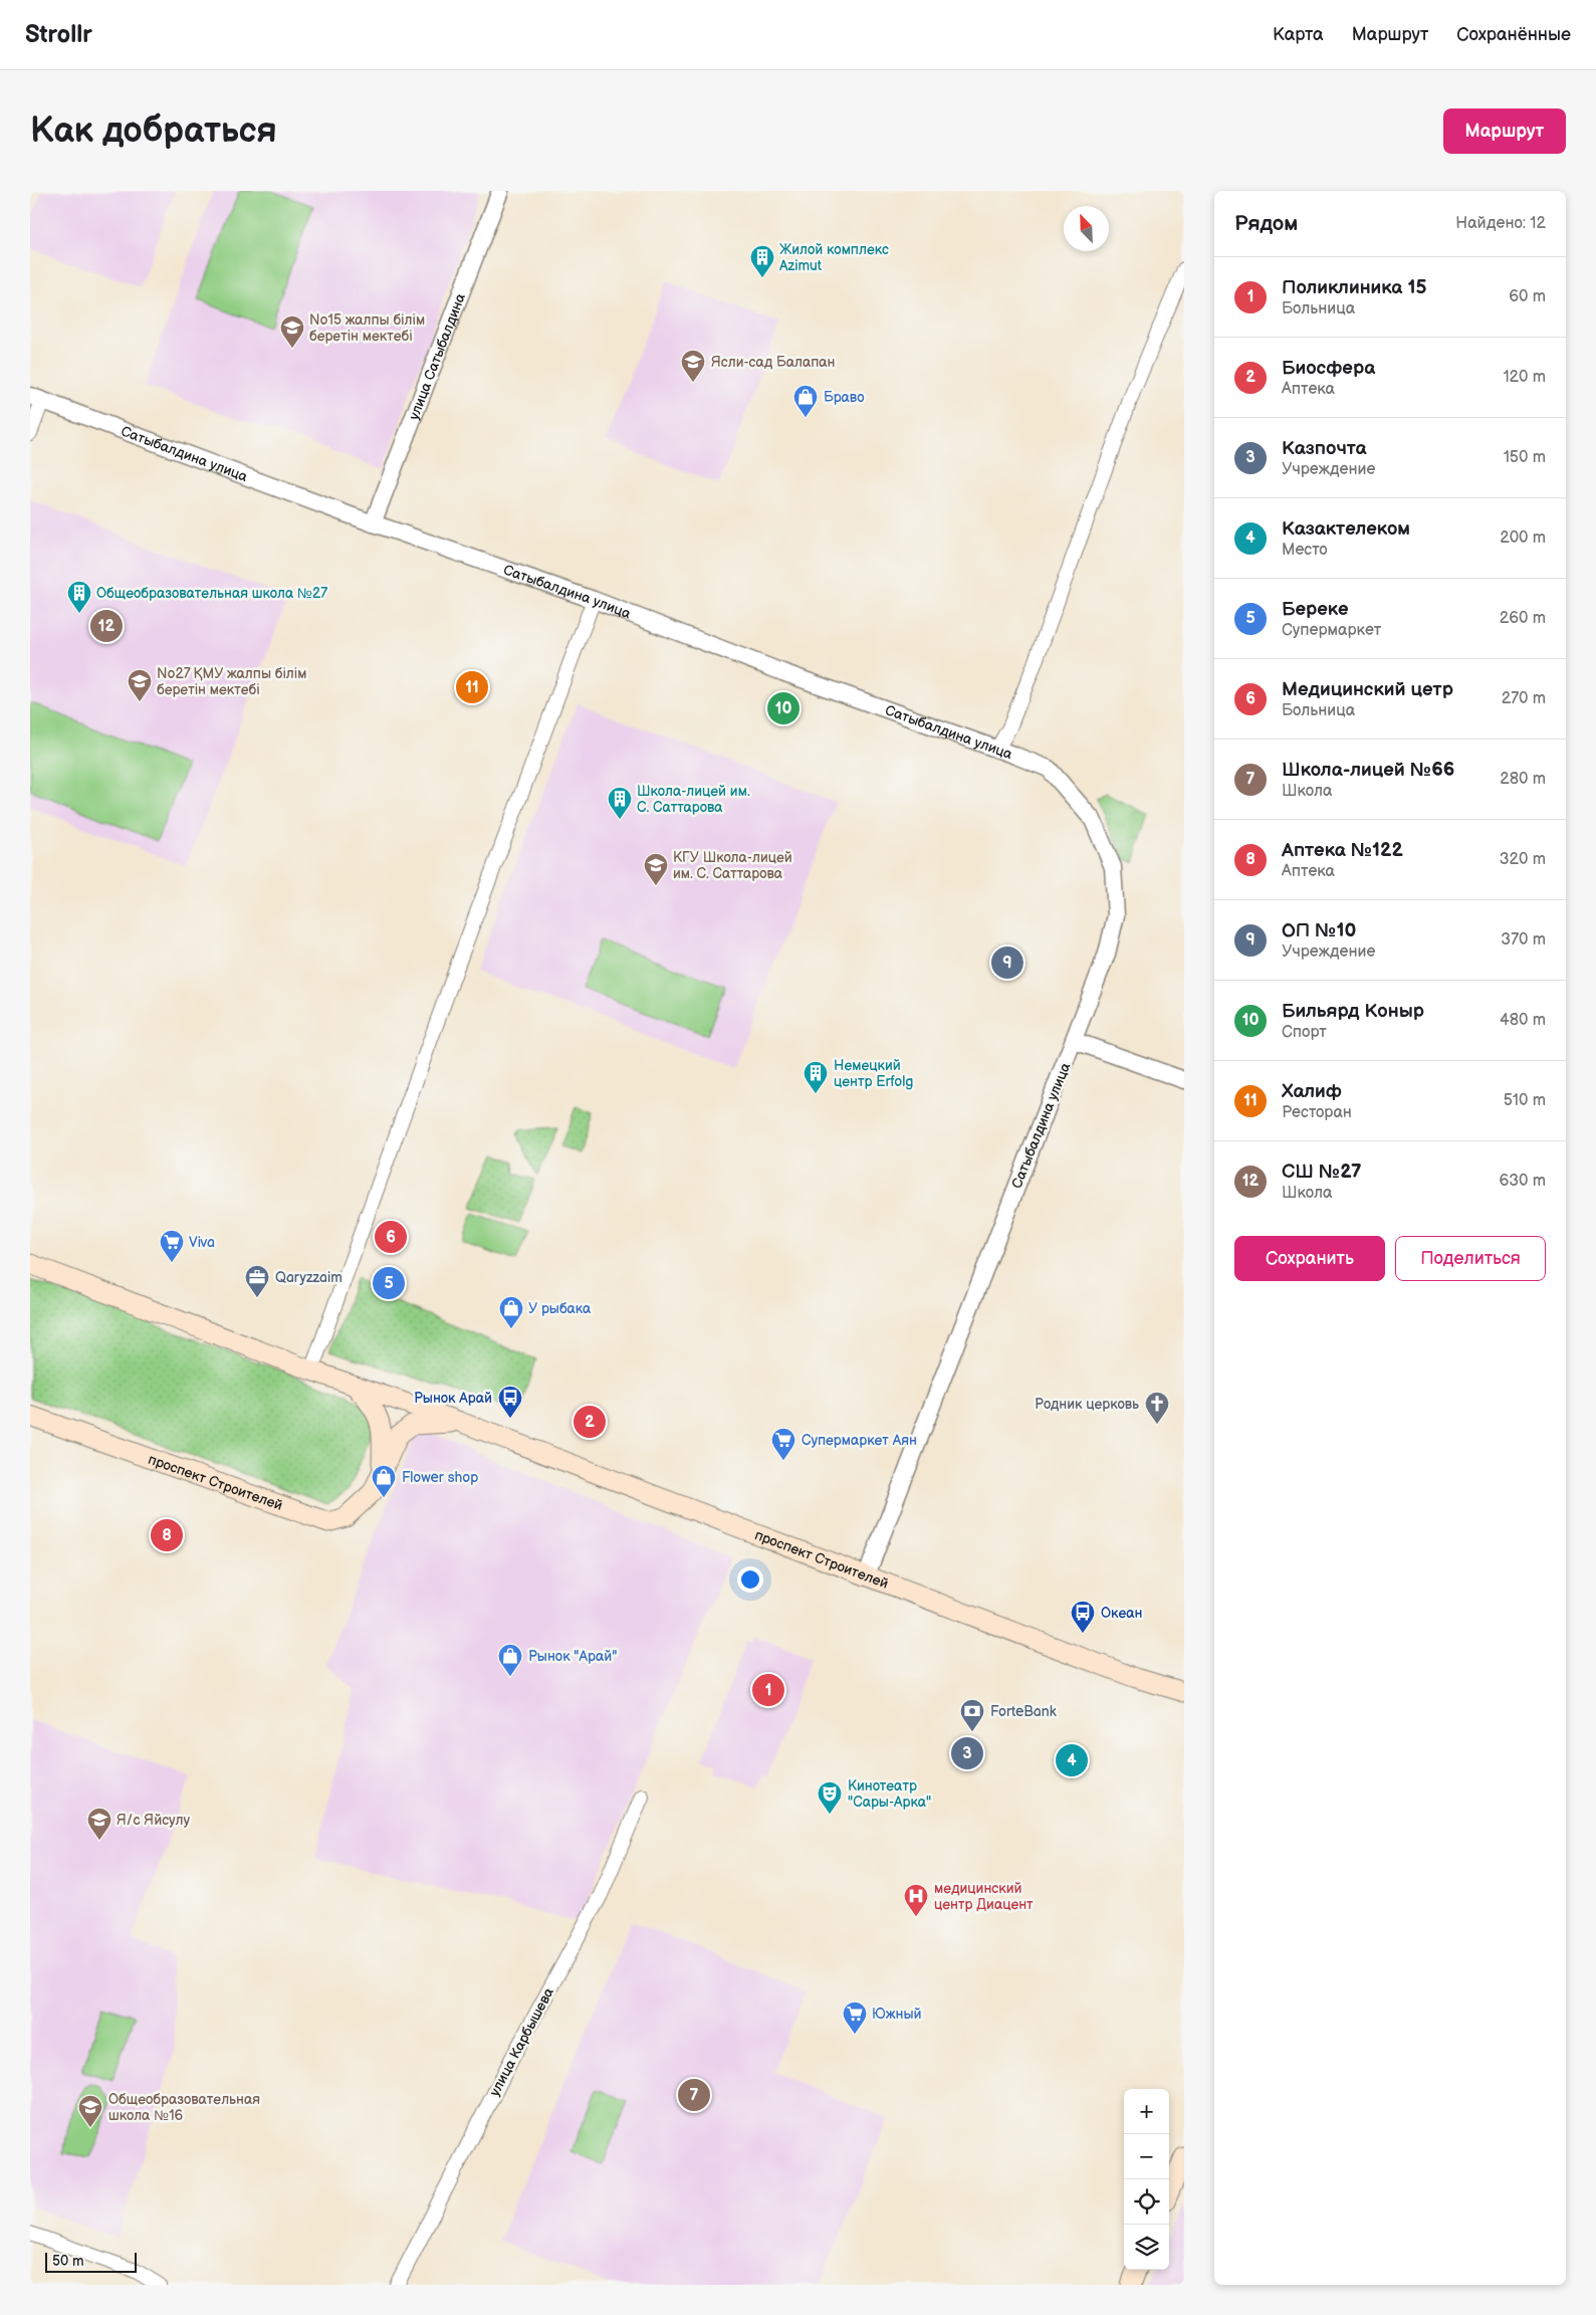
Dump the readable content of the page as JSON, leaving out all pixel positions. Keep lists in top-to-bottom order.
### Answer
{
  "streets": {
    "main road": ["проспект Строителей"],
    "street": ["улица Сатыбалдина", "Сатыбалдина улица", "улица Карбышева"]
  },
  "crossings": [
    ["улица Сатыбалдина", "Сатыбалдина улица"],
    ["Сатыбалдина улица", "проспект Строителей"]
  ],
  "places": {
    "building": [
      "Жилой комплекс Azimut",
      "Общеобразовательная школа №27",
      "Школа-лицей им. С. Саттарова",
      "Немецкий центр Erfolg"
    ],
    "school or university": [
      "No15 жалпы білім беретін мектебі",
      "Ясли-сад Балапан",
      "No27 ҚМУ жалпы білім беретін мектебі",
      "КГУ Школа-лицей им. С. Саттарова",
      "Я/c Яйсулу",
      "Общеобразовательная школа №16"
    ],
    "shop": [
      "Браво",
      "У рыбака",
      "Flower shop",
      "Рынок \"Арай\""
    ],
    "supermarket": ["Viva", "Супермаркет Аян", "Южный"],
    "office": ["Qaryzzaim"],
    "bus stop": ["Рынок Арай", "Океан"],
    "church": ["Родник церковь"],
    "bank": ["ForteBank"],
    "theatre": ["Кинотеатр \"Сары-Арка\""],
    "hospital": ["медицинский центр Диацент"]
  },
  "scale_bar": "50 m",
  "north": "top left",
  "page": {
    "header": "Strollr",
    "nav": ["Карта", "Маршрут", "Сохранённые"],
    "buttons": [
      "Маршрут",
      ["Сохранить", "Поделиться"]
    ],
    "title": "Как добраться",
    "heading": ["Рядом", "Найдено: 12"],
    "list": [
      {
        "mark": "1",
        "name": "Поликлиника 15",
        "note": "Больница",
        "value": "60 m"
      },
      {
        "mark": "2",
        "name": "Биосфера",
        "note": "Аптека",
        "value": "120 m"
      },
      {
        "mark": "3",
        "name": "Казпочта",
        "note": "Учреждение",
        "value": "150 m"
      },
      {
        "mark": "4",
        "name": "Казактелеком",
        "note": "Место",
        "value": "200 m"
      },
      {
        "mark": "5",
        "name": "Береке",
        "note": "Супермаркет",
        "value": "260 m"
      },
      {
        "mark": "6",
        "name": "Медицинский цетр",
        "note": "Больница",
        "value": "270 m"
      },
      {
        "mark": "7",
        "name": "Школа-лицей №66",
        "note": "Школа",
        "value": "280 m"
      },
      {
        "mark": "8",
        "name": "Аптека №122",
        "note": "Аптека",
        "value": "320 m"
      },
      {
        "mark": "9",
        "name": "ОП №10",
        "note": "Учреждение",
        "value": "370 m"
      },
      {
        "mark": "10",
        "name": "Бильярд Коныр",
        "note": "Спорт",
        "value": "480 m"
      },
      {
        "mark": "11",
        "name": "Халиф",
        "note": "Ресторан",
        "value": "510 m"
      },
      {
        "mark": "12",
        "name": "СШ №27",
        "note": "Школа",
        "value": "630 m"
      }
    ],
    "pins": [
      "12",
      "11",
      "10",
      "9",
      "6",
      "5",
      "2",
      "8",
      "1",
      "3",
      "4",
      "7"
    ],
    "map_buttons": ["+", "−"],
    "scale": "50 m"
  }
}
